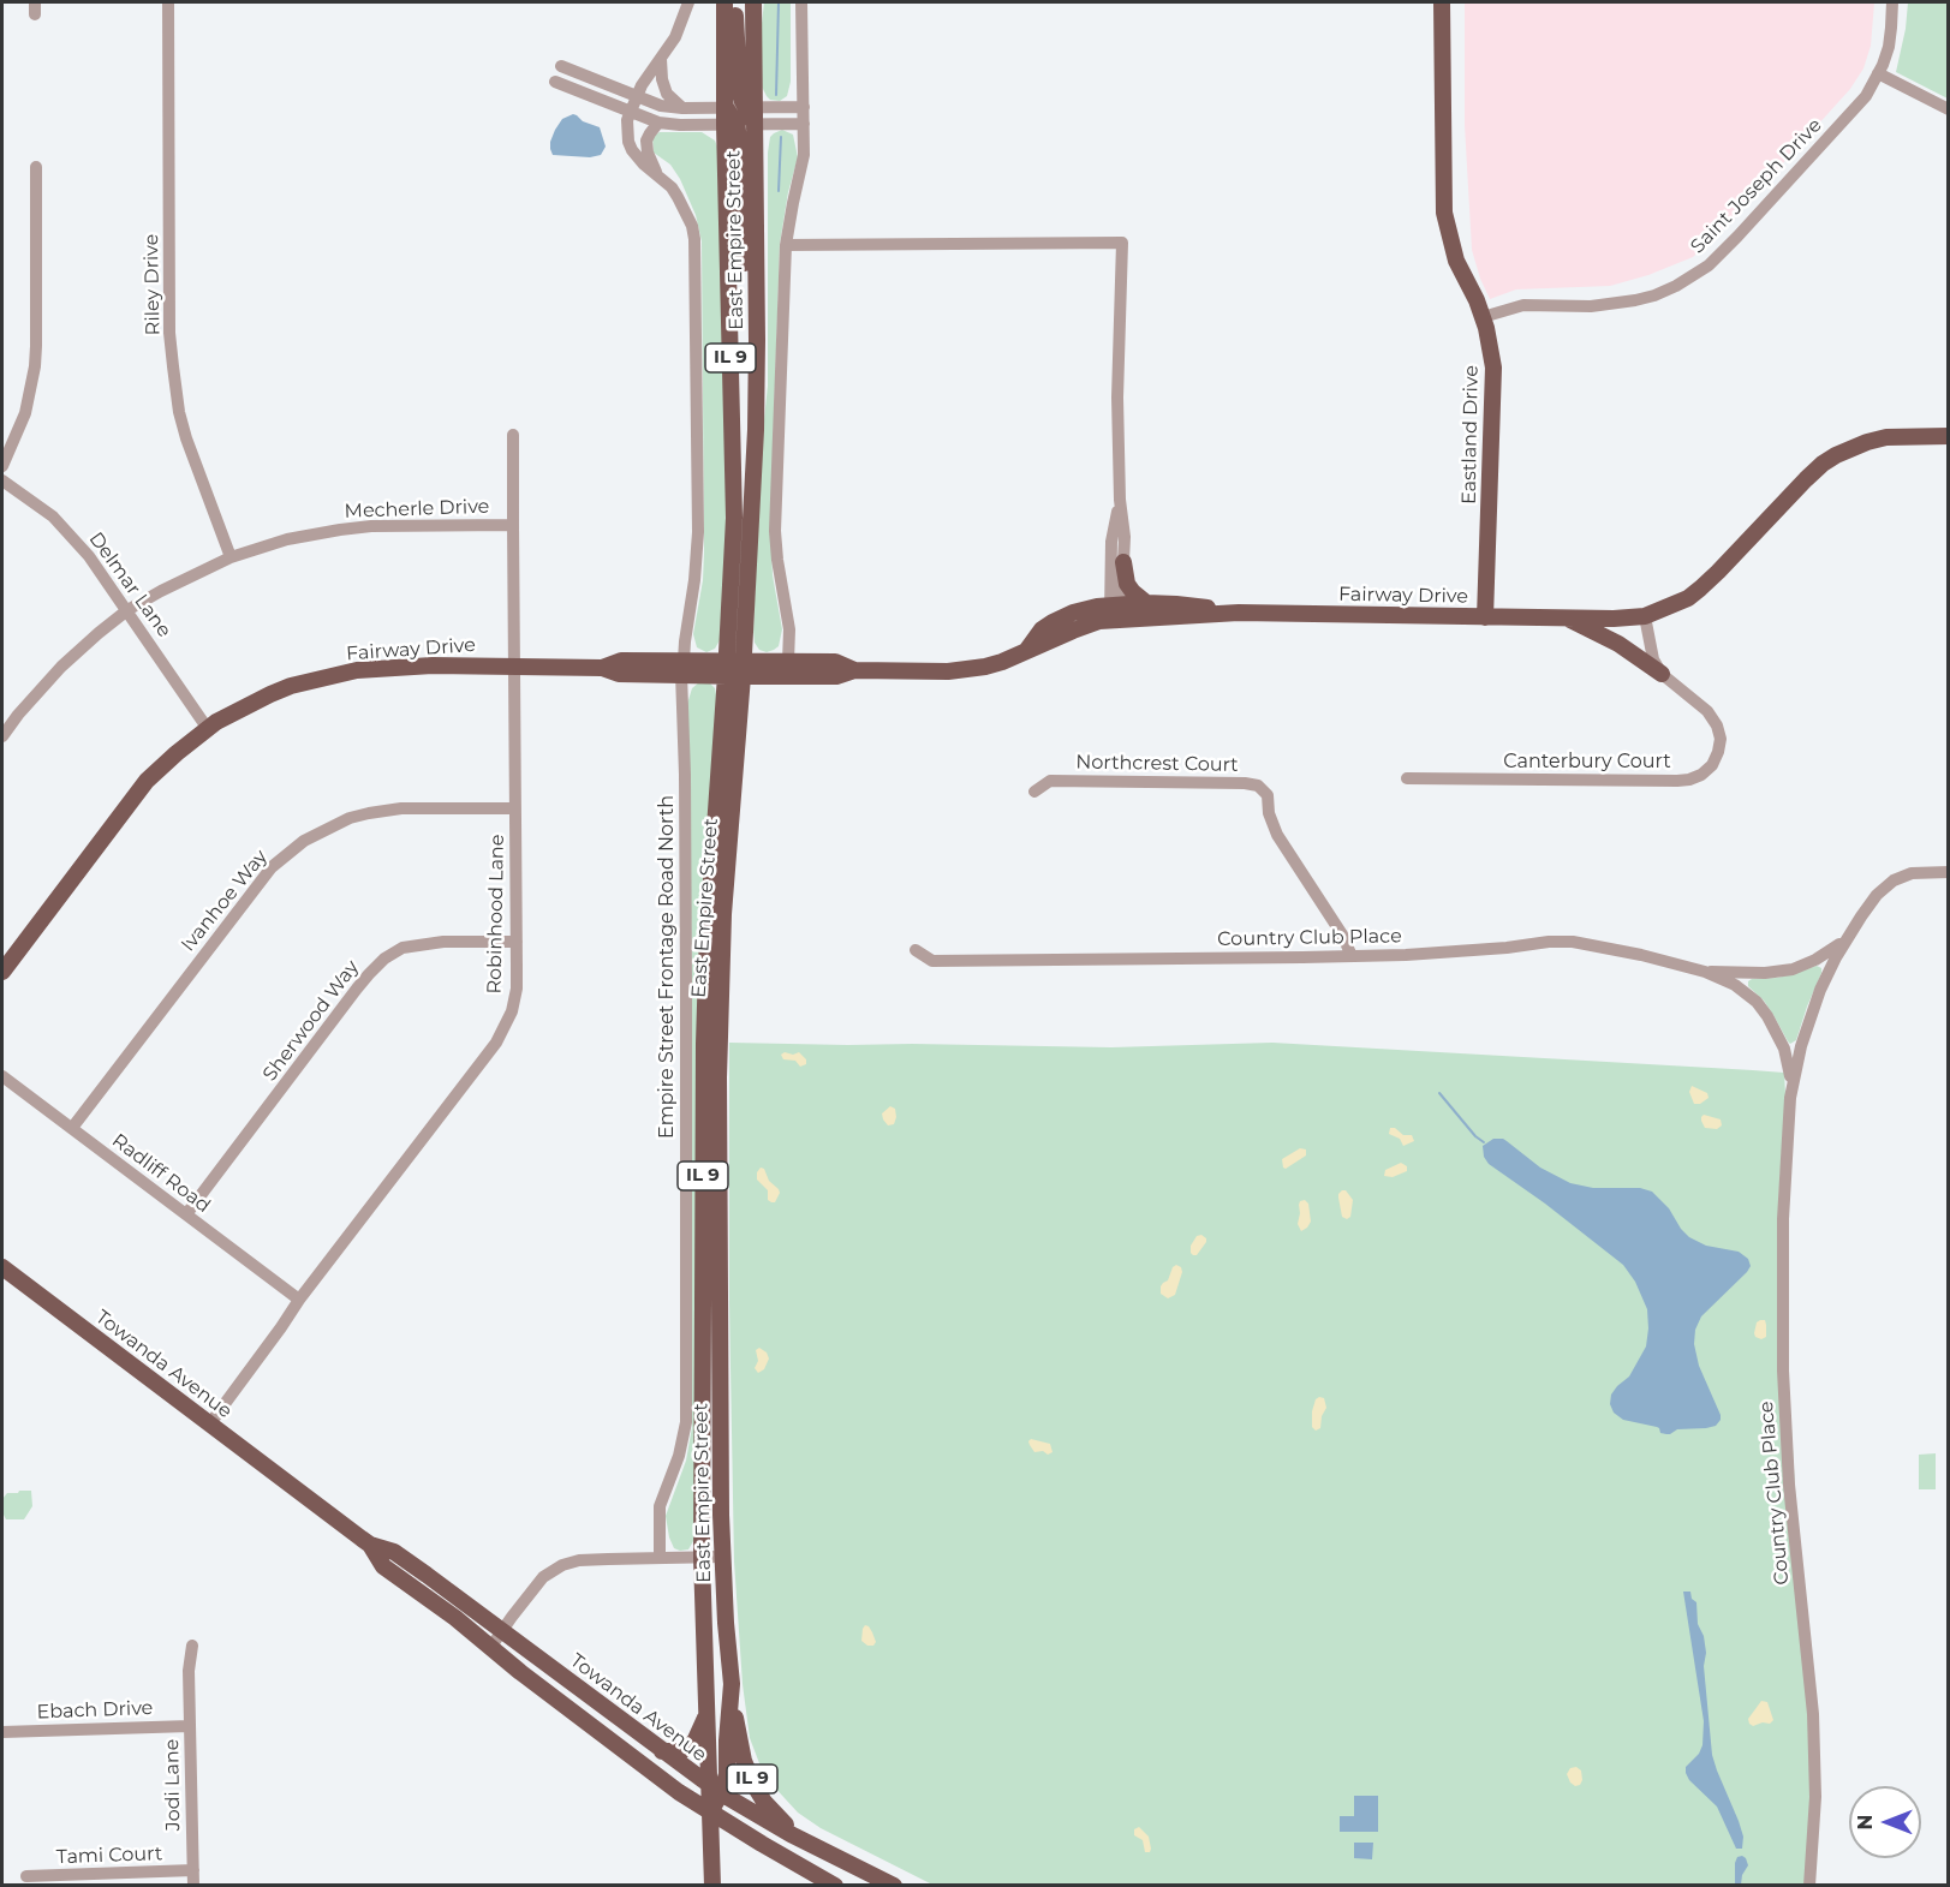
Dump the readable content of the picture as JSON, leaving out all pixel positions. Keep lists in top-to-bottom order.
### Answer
{
  "streets": {
    "main road": [
      "East Empire Street",
      "IL 9",
      "Eastland Drive",
      "Fairway Drive",
      "Towanda Avenue"
    ],
    "street": [
      "Saint Joseph Drive",
      "Riley Drive",
      "Mecherle Drive",
      "Delmar Lane",
      "Canterbury Court",
      "Northcrest Court",
      "Ivanhoe Way",
      "Robinhood Lane",
      "Country Club Place",
      "Empire Street Frontage Road North",
      "Sherwood Way",
      "Radliff Road",
      "Ebach Drive",
      "Jodi Lane",
      "Tami Court"
    ]
  },
  "crossings": [
    ["Saint Joseph Drive", "Eastland Drive"],
    ["East Empire Street", "IL 9"],
    ["East Empire Street", "Fairway Drive"],
    ["East Empire Street", "Towanda Avenue"],
    ["Riley Drive", "Mecherle Drive"],
    ["IL 9", "Towanda Avenue"],
    ["Eastland Drive", "Fairway Drive"],
    ["Mecherle Drive", "Delmar Lane"],
    ["Mecherle Drive", "Robinhood Lane"],
    ["Delmar Lane", "Fairway Drive"],
    ["Fairway Drive", "Robinhood Lane"],
    ["Fairway Drive", "Empire Street Frontage Road North"],
    ["Northcrest Court", "Country Club Place"],
    ["Ivanhoe Way", "Robinhood Lane"],
    ["Ivanhoe Way", "Radliff Road"],
    ["Robinhood Lane", "Sherwood Way"],
    ["Robinhood Lane", "Radliff Road"],
    ["Robinhood Lane", "Towanda Avenue"],
    ["Sherwood Way", "Radliff Road"],
    ["Ebach Drive", "Jodi Lane"],
    ["Jodi Lane", "Tami Court"]
  ],
  "north": "left"
}
